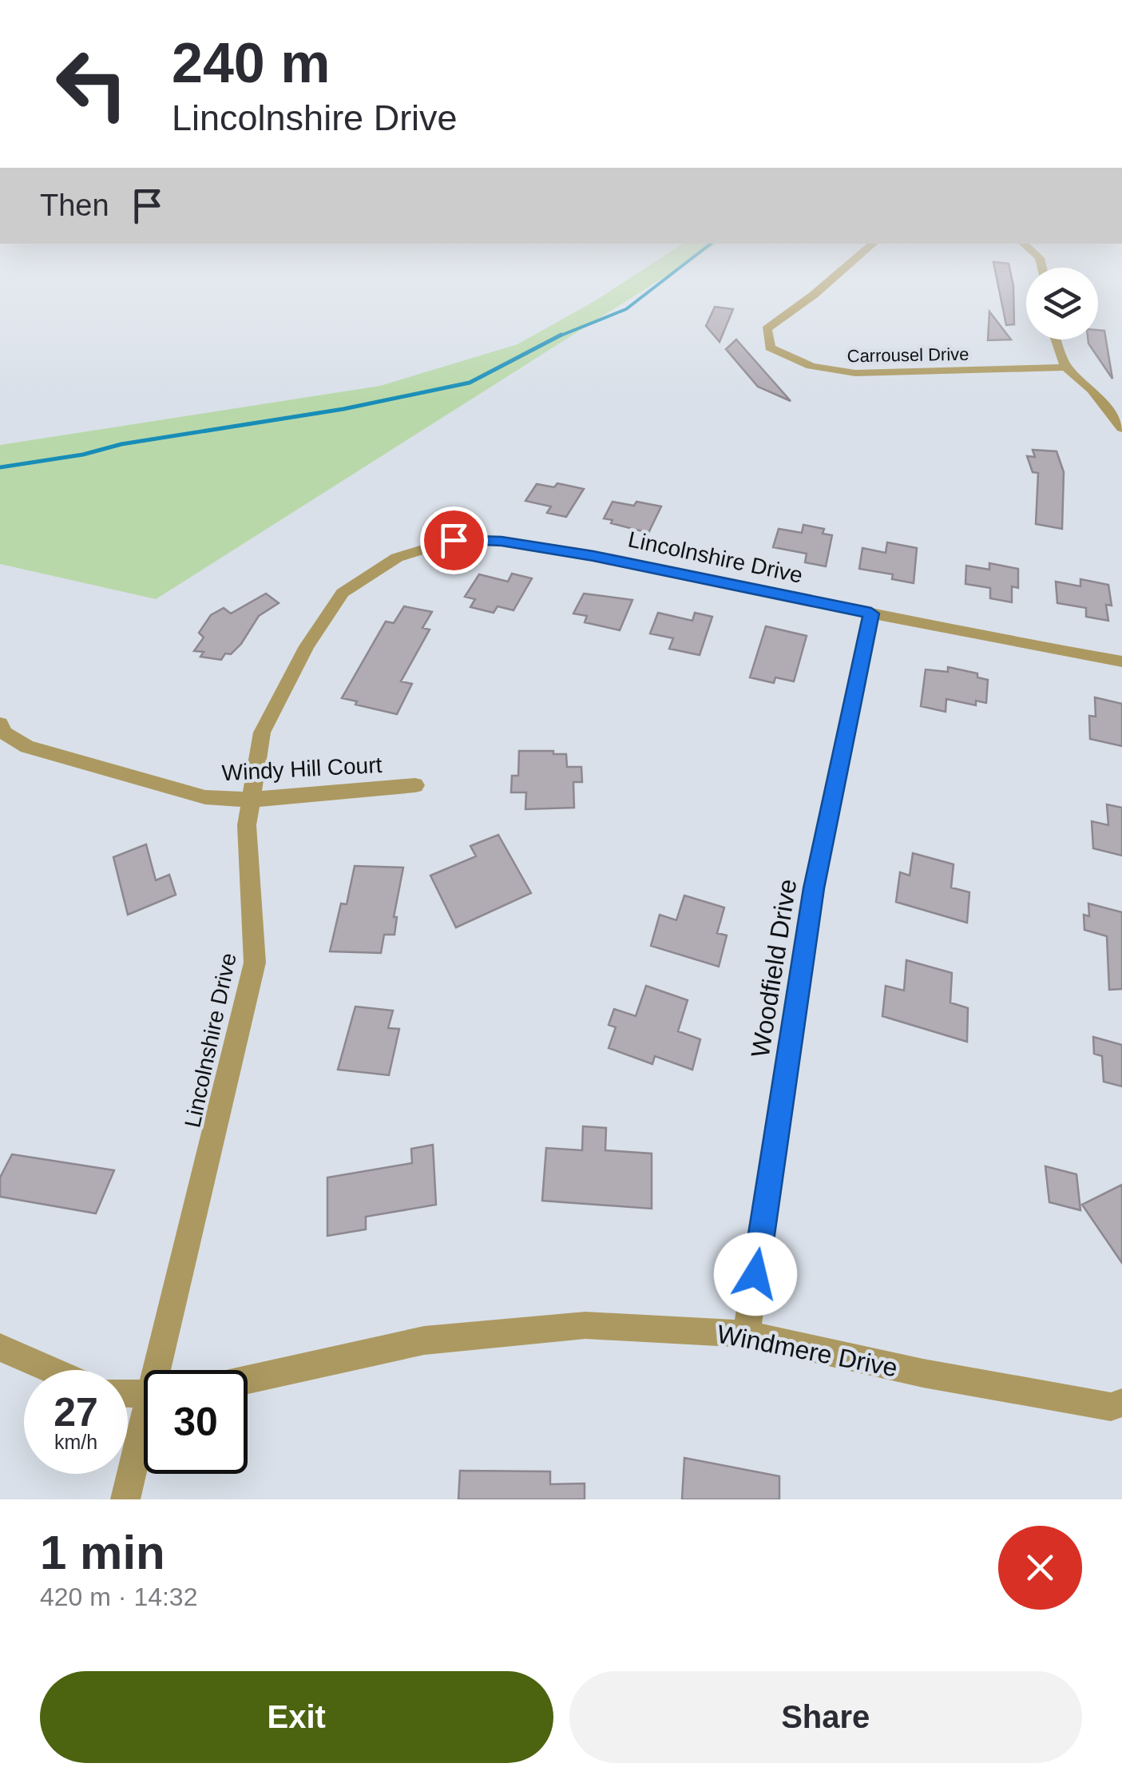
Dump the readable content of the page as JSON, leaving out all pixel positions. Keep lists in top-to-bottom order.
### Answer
{
  "streets": {
    "street": [
      "Carrousel Drive",
      "Lincolnshire Drive",
      "Windy Hill Court",
      "Woodfield Drive",
      "Windmere Drive"
    ]
  },
  "crossings": [
    ["Lincolnshire Drive", "Windy Hill Court"],
    ["Lincolnshire Drive", "Woodfield Drive"],
    ["Woodfield Drive", "Windmere Drive"]
  ],
  "page": {
    "turn": ["240 m", "Lincolnshire Drive"],
    "then": "Then",
    "speed": "27 km/h",
    "limit": "30",
    "heading": ["1 min", "420 m · 14:32"],
    "buttons": ["Exit", "Share"]
  }
}
